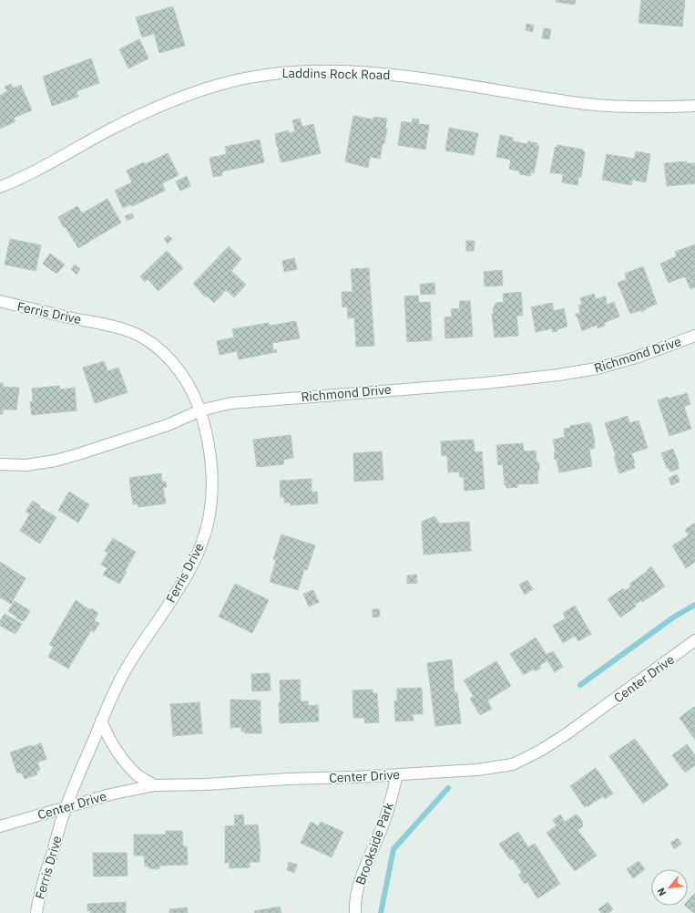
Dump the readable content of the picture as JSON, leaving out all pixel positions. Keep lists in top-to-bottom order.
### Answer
{
  "streets": {
    "street": [
      "Laddins Rock Road",
      "Ferris Drive",
      "Richmond Drive",
      "Center Drive",
      "Brookside Park"
    ]
  },
  "crossings": [
    ["Ferris Drive", "Richmond Drive"],
    ["Ferris Drive", "Center Drive"],
    ["Center Drive", "Brookside Park"]
  ],
  "north": "bottom left"
}
